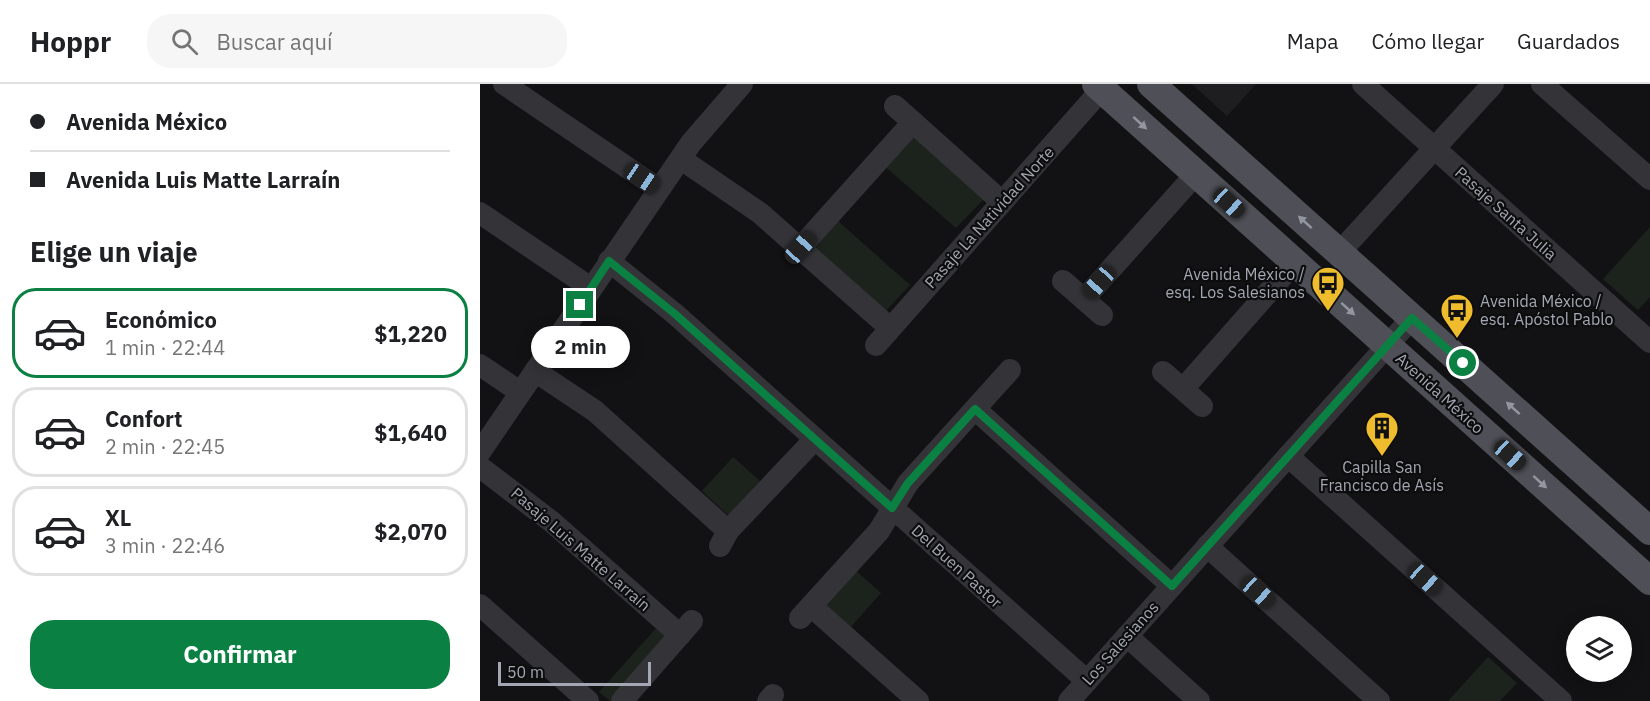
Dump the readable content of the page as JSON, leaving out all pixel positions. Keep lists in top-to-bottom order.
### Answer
{
  "streets": {
    "main road": ["Avenida México"],
    "street": [
      "Pasaje Santa Julia",
      "Pasaje La Natividad Norte",
      "Pasaje Luis Matte Larraín",
      "Del Buen Pastor",
      "Los Salesianos"
    ]
  },
  "crossings": [
    ["Pasaje La Natividad Norte", "Avenida México"],
    ["Avenida México", "Los Salesianos"],
    ["Del Buen Pastor", "Los Salesianos"]
  ],
  "places": {
    "bus stop": ["Avenida México / esq. Los Salesianos", "Avenida México / esq. Apóstol Pablo"],
    "building": ["Capilla San Francisco de Asís"]
  },
  "scale_bar": "50 m",
  "page": {
    "header": "Hoppr",
    "search": "Buscar aquí",
    "nav": ["Mapa", "Cómo llegar", "Guardados"],
    "banner": ["Avenida México", "Avenida Luis Matte Larraín"],
    "heading": "Elige un viaje",
    "list": [
      {
        "name": "Económico",
        "note": "1 min · 22:44",
        "value": "$1,220"
      },
      {
        "name": "Confort",
        "note": "2 min · 22:45",
        "value": "$1,640"
      },
      {
        "name": "XL",
        "note": "3 min · 22:46",
        "value": "$2,070"
      }
    ],
    "bubble": "2 min",
    "buttons": "Confirmar",
    "scale": "50 m"
  }
}
